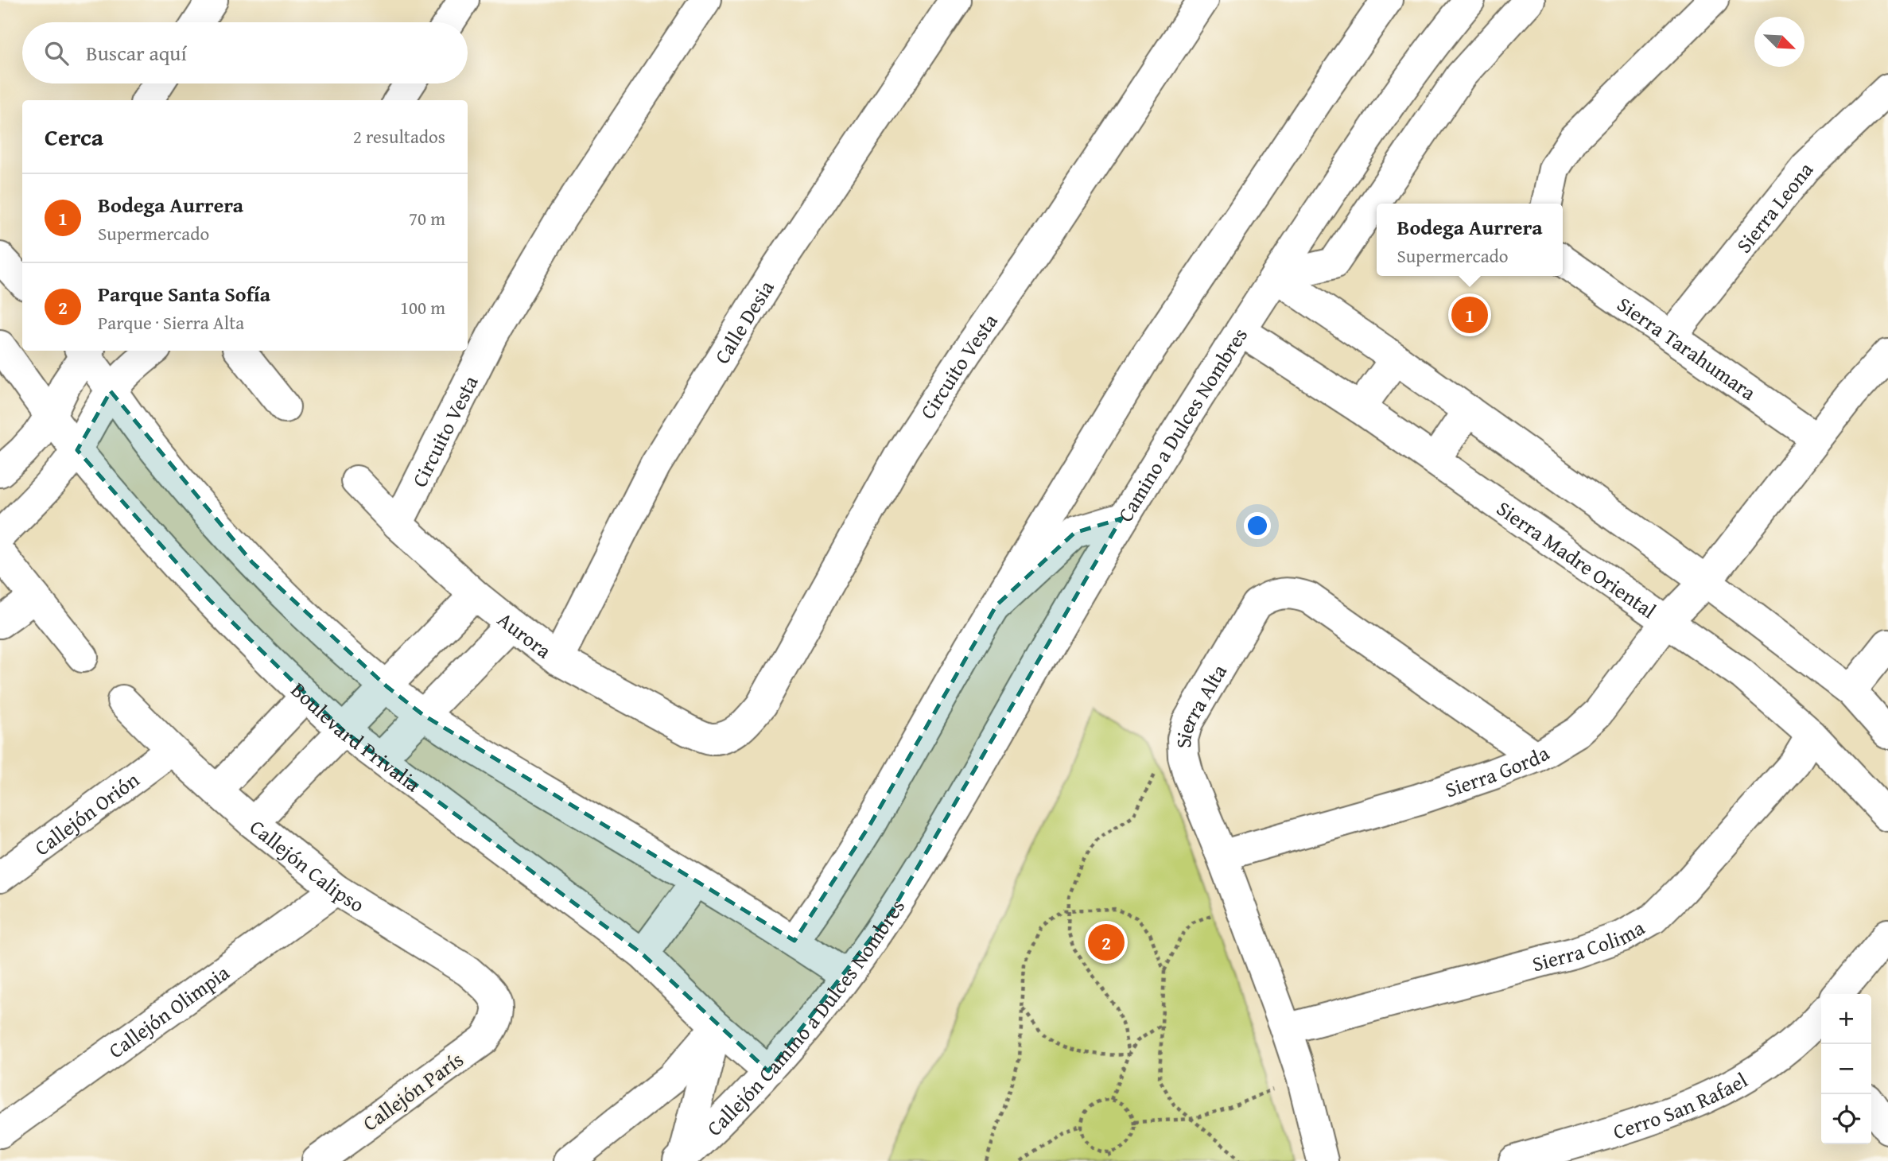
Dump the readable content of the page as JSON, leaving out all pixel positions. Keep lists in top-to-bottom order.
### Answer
{
  "streets": {
    "street": [
      "Sierra Leona",
      "Calle Desia",
      "Sierra Tarahumara",
      "Circuito Vesta",
      "Camino a Dulces Nombres",
      "Sierra Madre Oriental",
      "Aurora",
      "Sierra Alta",
      "Boulevard Privalia",
      "Sierra Gorda",
      "Callejón Orión",
      "Callejón Calipso",
      "Sierra Colima",
      "Callejón Olimpia",
      "Callejón Camino a Dulces Nombres",
      "Callejón París",
      "Cerro San Rafael"
    ]
  },
  "crossings": [
    ["Sierra Leona", "Sierra Tarahumara"],
    ["Calle Desia", "Aurora"],
    ["Sierra Tarahumara", "Sierra Gorda"],
    ["Circuito Vesta", "Aurora"],
    ["Camino a Dulces Nombres", "Sierra Madre Oriental"],
    ["Camino a Dulces Nombres", "Callejón Camino a Dulces Nombres"],
    ["Sierra Madre Oriental", "Sierra Gorda"],
    ["Sierra Madre Oriental", "Sierra Colima"],
    ["Sierra Alta", "Sierra Gorda"],
    ["Sierra Alta", "Sierra Colima"],
    ["Boulevard Privalia", "Callejón Camino a Dulces Nombres"],
    ["Callejón Orión", "Callejón Calipso"],
    ["Callejón Calipso", "Callejón Olimpia"],
    ["Callejón Calipso", "Callejón París"]
  ],
  "north": "bottom right",
  "page": {
    "search": "Buscar aquí",
    "heading": ["Cerca", "2 resultados"],
    "list": [
      {
        "mark": "1",
        "name": "Bodega Aurrera",
        "note": "Supermercado",
        "value": "70 m"
      },
      {
        "mark": "2",
        "name": "Parque Santa Sofía",
        "note": "Parque · Sierra Alta",
        "value": "100 m"
      }
    ],
    "popup": ["Bodega Aurrera", "Supermercado"],
    "pins": ["1", "2"],
    "map_buttons": ["+", "−"]
  }
}
